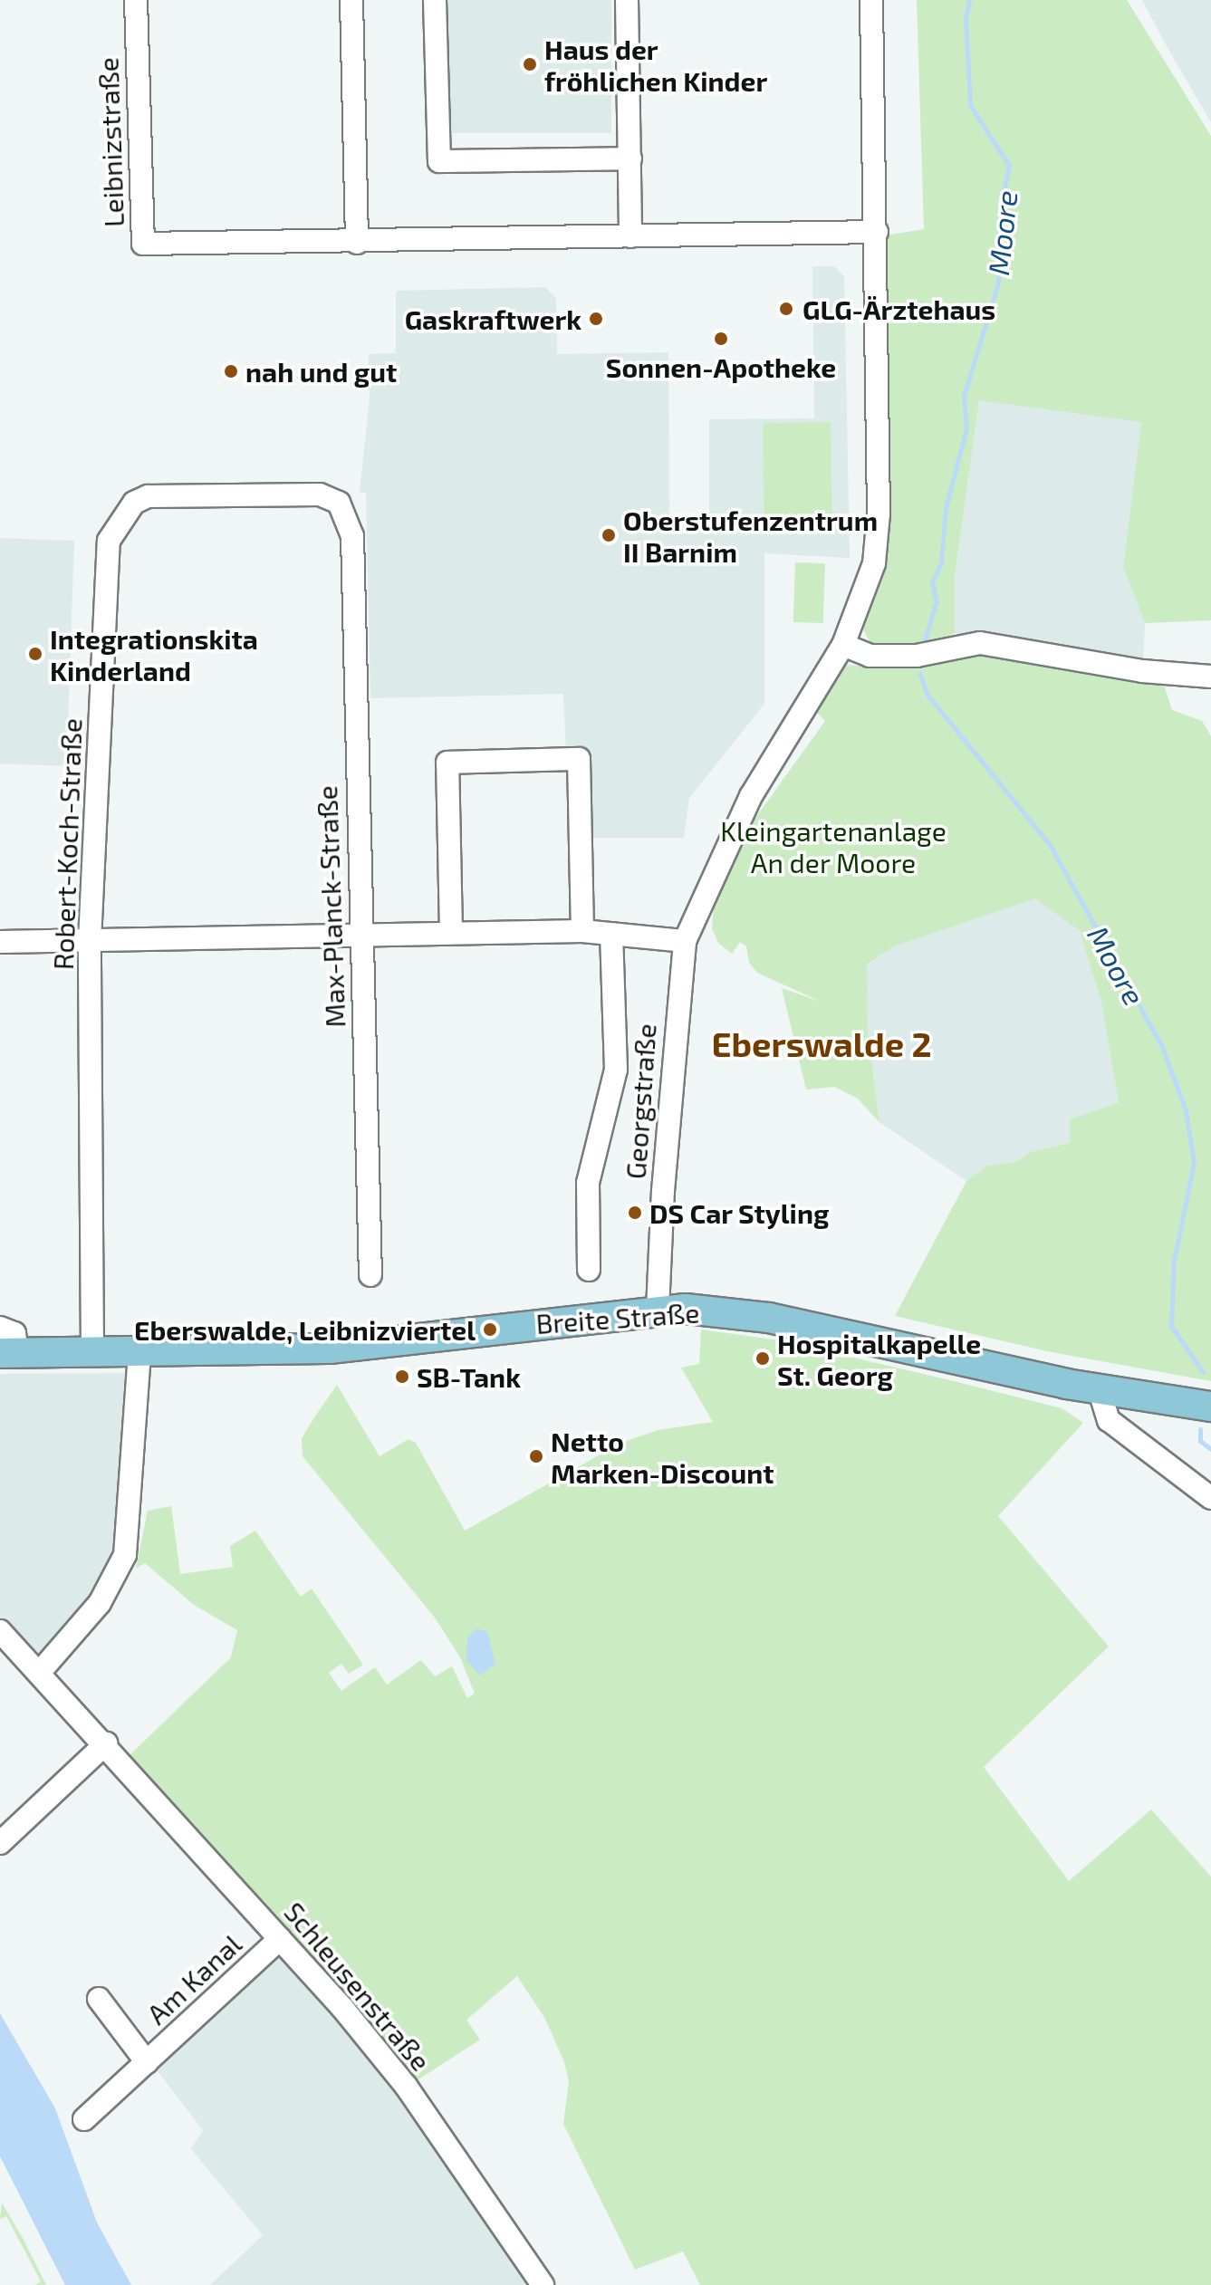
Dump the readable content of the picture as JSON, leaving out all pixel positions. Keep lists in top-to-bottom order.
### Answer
{
  "streets": {
    "main road": ["Breite Straße"],
    "street": [
      "Leibnizstraße",
      "Robert-Koch-Straße",
      "Max-Planck-Straße",
      "Georgstraße",
      "Am Kanal",
      "Schleusenstraße"
    ]
  },
  "crossings": [
    ["Robert-Koch-Straße", "Max-Planck-Straße"],
    ["Robert-Koch-Straße", "Breite Straße"],
    ["Georgstraße", "Breite Straße"],
    ["Am Kanal", "Schleusenstraße"]
  ],
  "districts": ["Eberswalde 2"],
  "water": ["Moore"],
  "parks": ["Kleingartenanlage An der Moore"],
  "places": [
    "Haus der fröhlichen Kinder",
    "GLG-Ärztehaus",
    "Gaskraftwerk",
    "Sonnen-Apotheke",
    "nah und gut",
    "Oberstufenzentrum II Barnim",
    "Integrationskita Kinderland",
    "DS Car Styling",
    "Eberswalde, Leibnizviertel",
    "Hospitalkapelle St. Georg",
    "SB-Tank",
    "Netto Marken-Discount"
  ]
}
